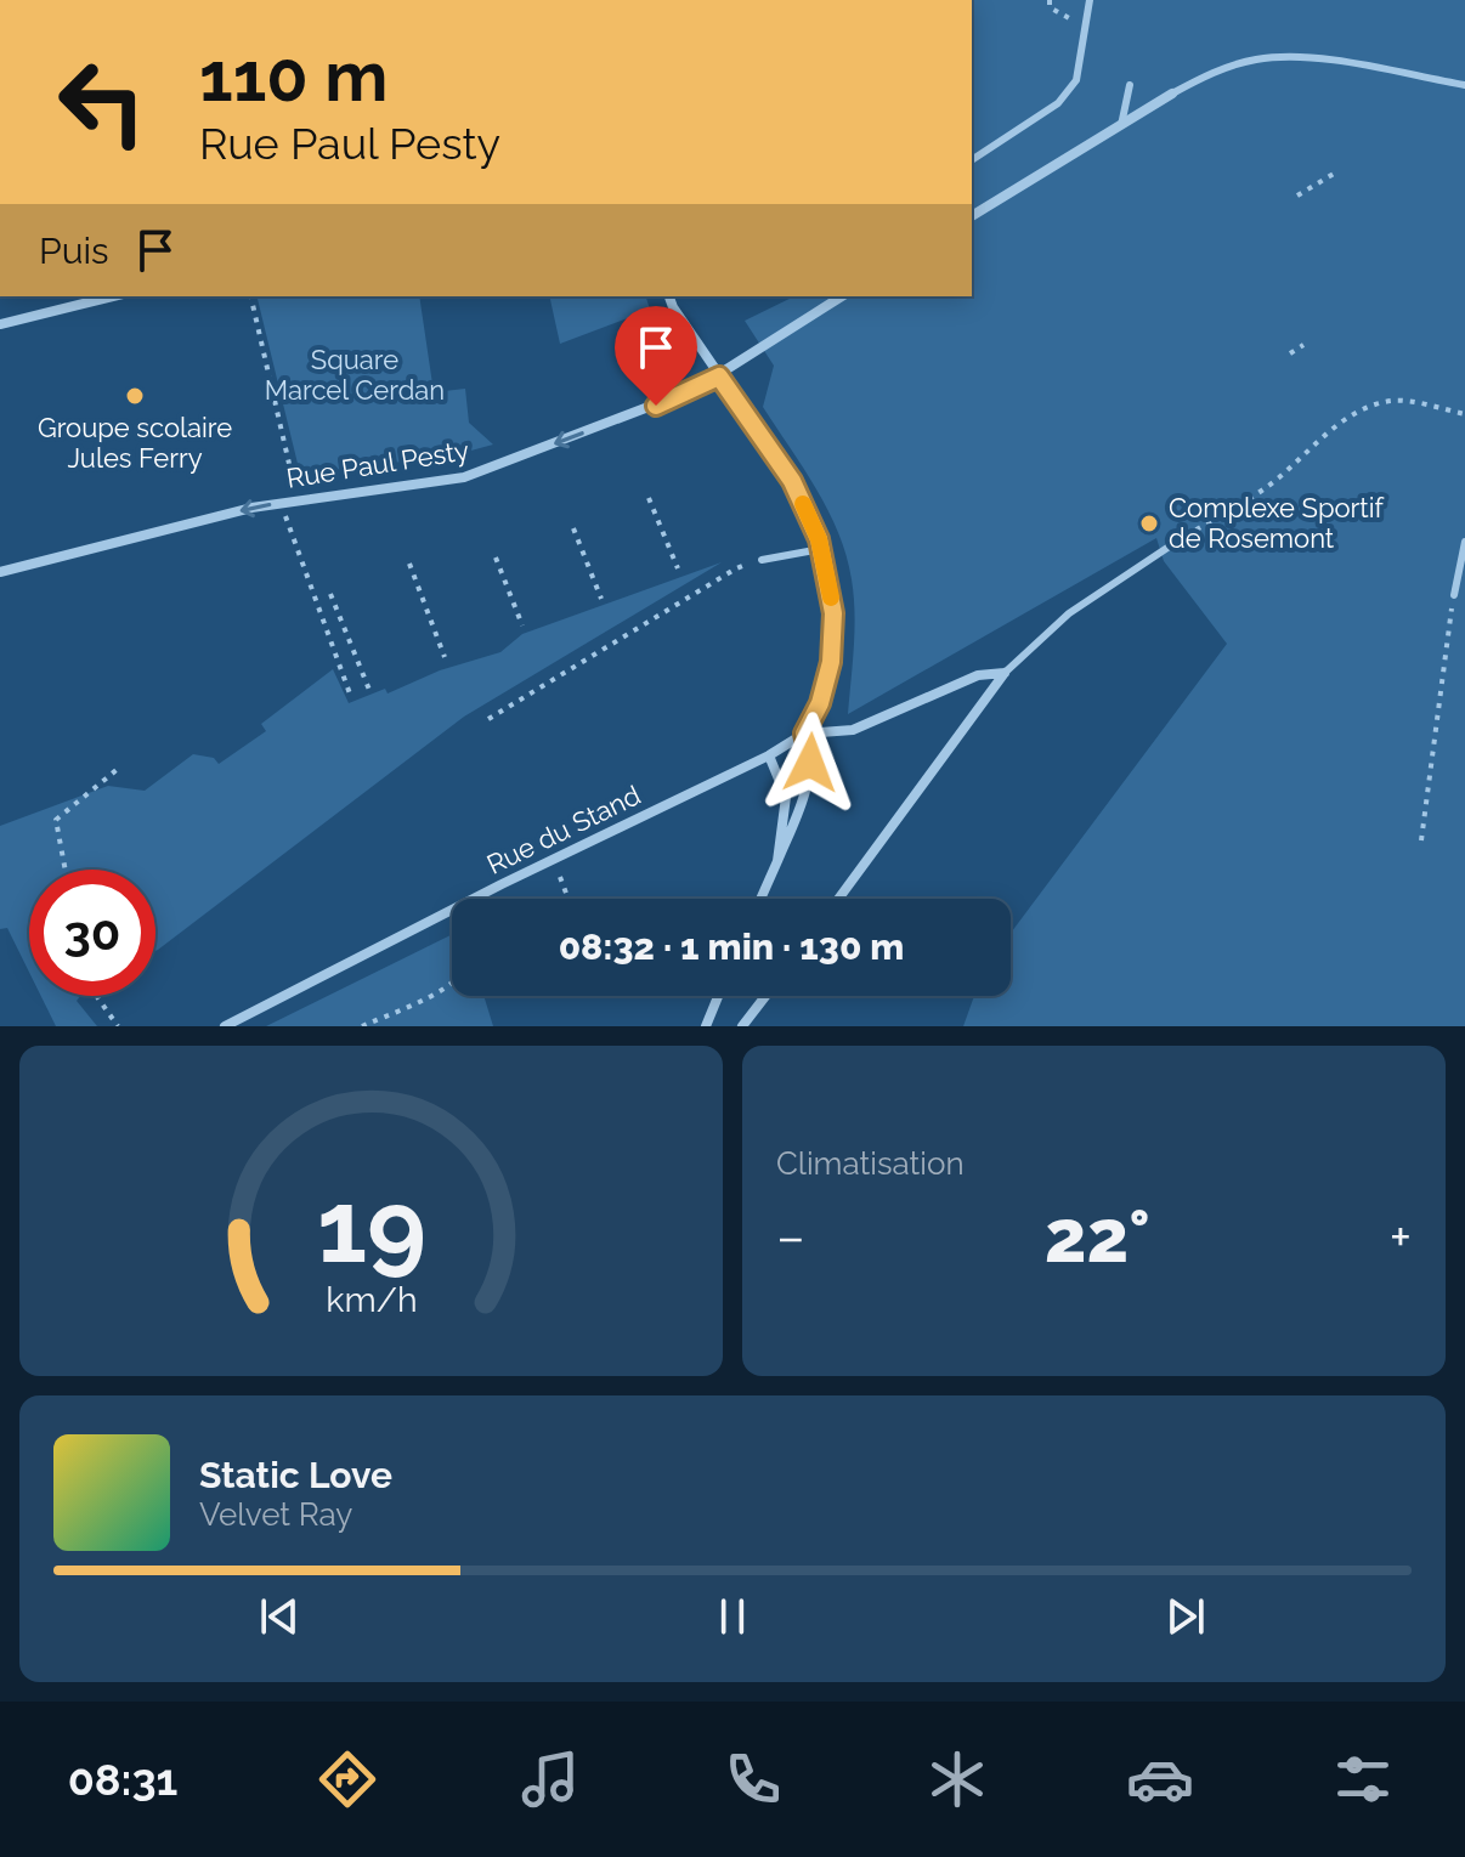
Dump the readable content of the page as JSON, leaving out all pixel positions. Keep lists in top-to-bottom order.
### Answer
{
  "streets": {
    "street": ["Rue Paul Pesty", "Rue du Stand"]
  },
  "one_way": ["Rue Paul Pesty"],
  "parks": ["Square Marcel Cerdan"],
  "places": ["Groupe scolaire Jules Ferry", "Complexe Sportif de Rosemont"],
  "page": {
    "turn": ["110 m", "Rue Paul Pesty"],
    "then": "Puis",
    "limit": "30",
    "trip": "08:32 · 1 min · 130 m",
    "tile": "Climatisation",
    "heat": ["−", "22°", "+"],
    "song": ["Static Love", "Velvet Ray"],
    "tabs": "08:31",
    "gauge": ["19", "km/h"]
  }
}
